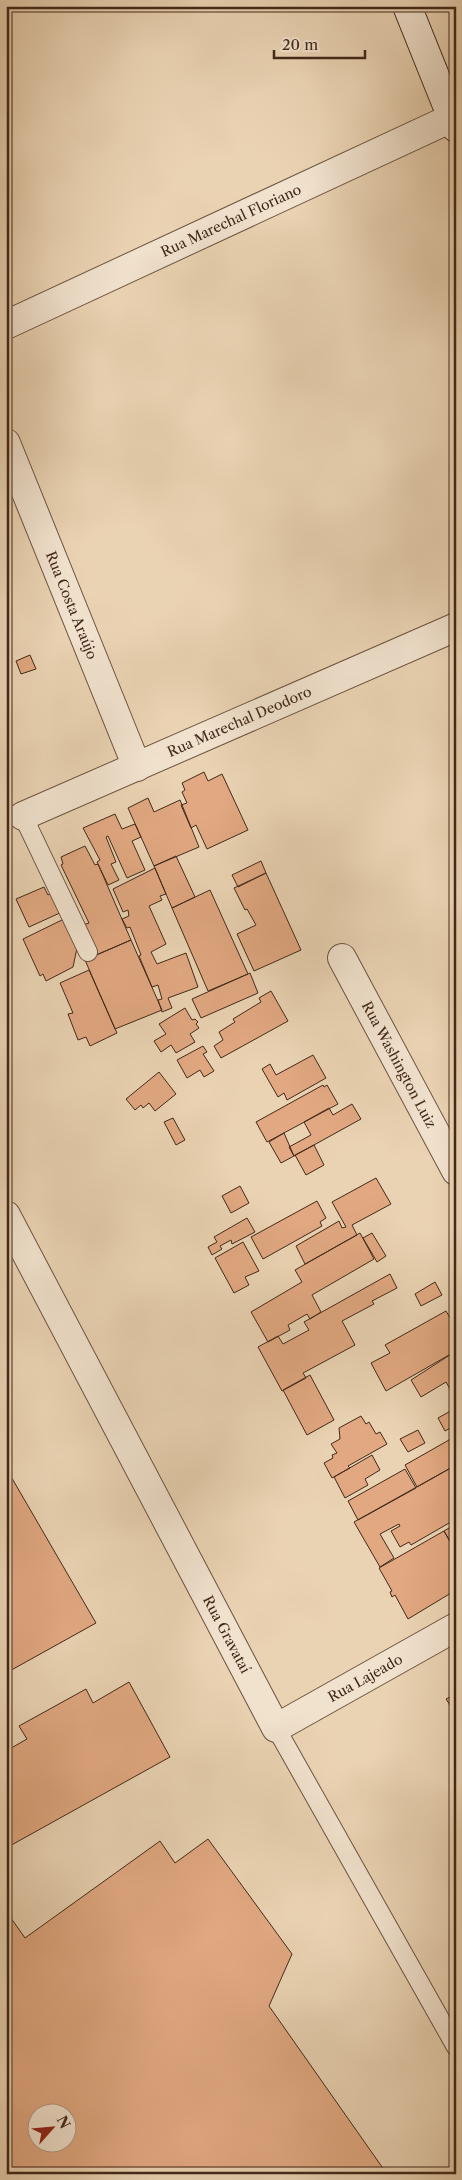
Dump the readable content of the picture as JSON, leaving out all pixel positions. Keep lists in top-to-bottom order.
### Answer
{
  "streets": {
    "street": [
      "Rua Marechal Floriano",
      "Rua Costa Araújo",
      "Rua Marechal Deodoro",
      "Rua Washington Luiz",
      "Rua Gravataí",
      "Rua Lajeado"
    ]
  },
  "crossings": [
    ["Rua Costa Araújo", "Rua Marechal Deodoro"],
    ["Rua Gravataí", "Rua Lajeado"]
  ],
  "scale_bar": "20 m",
  "north": "top right"
}
